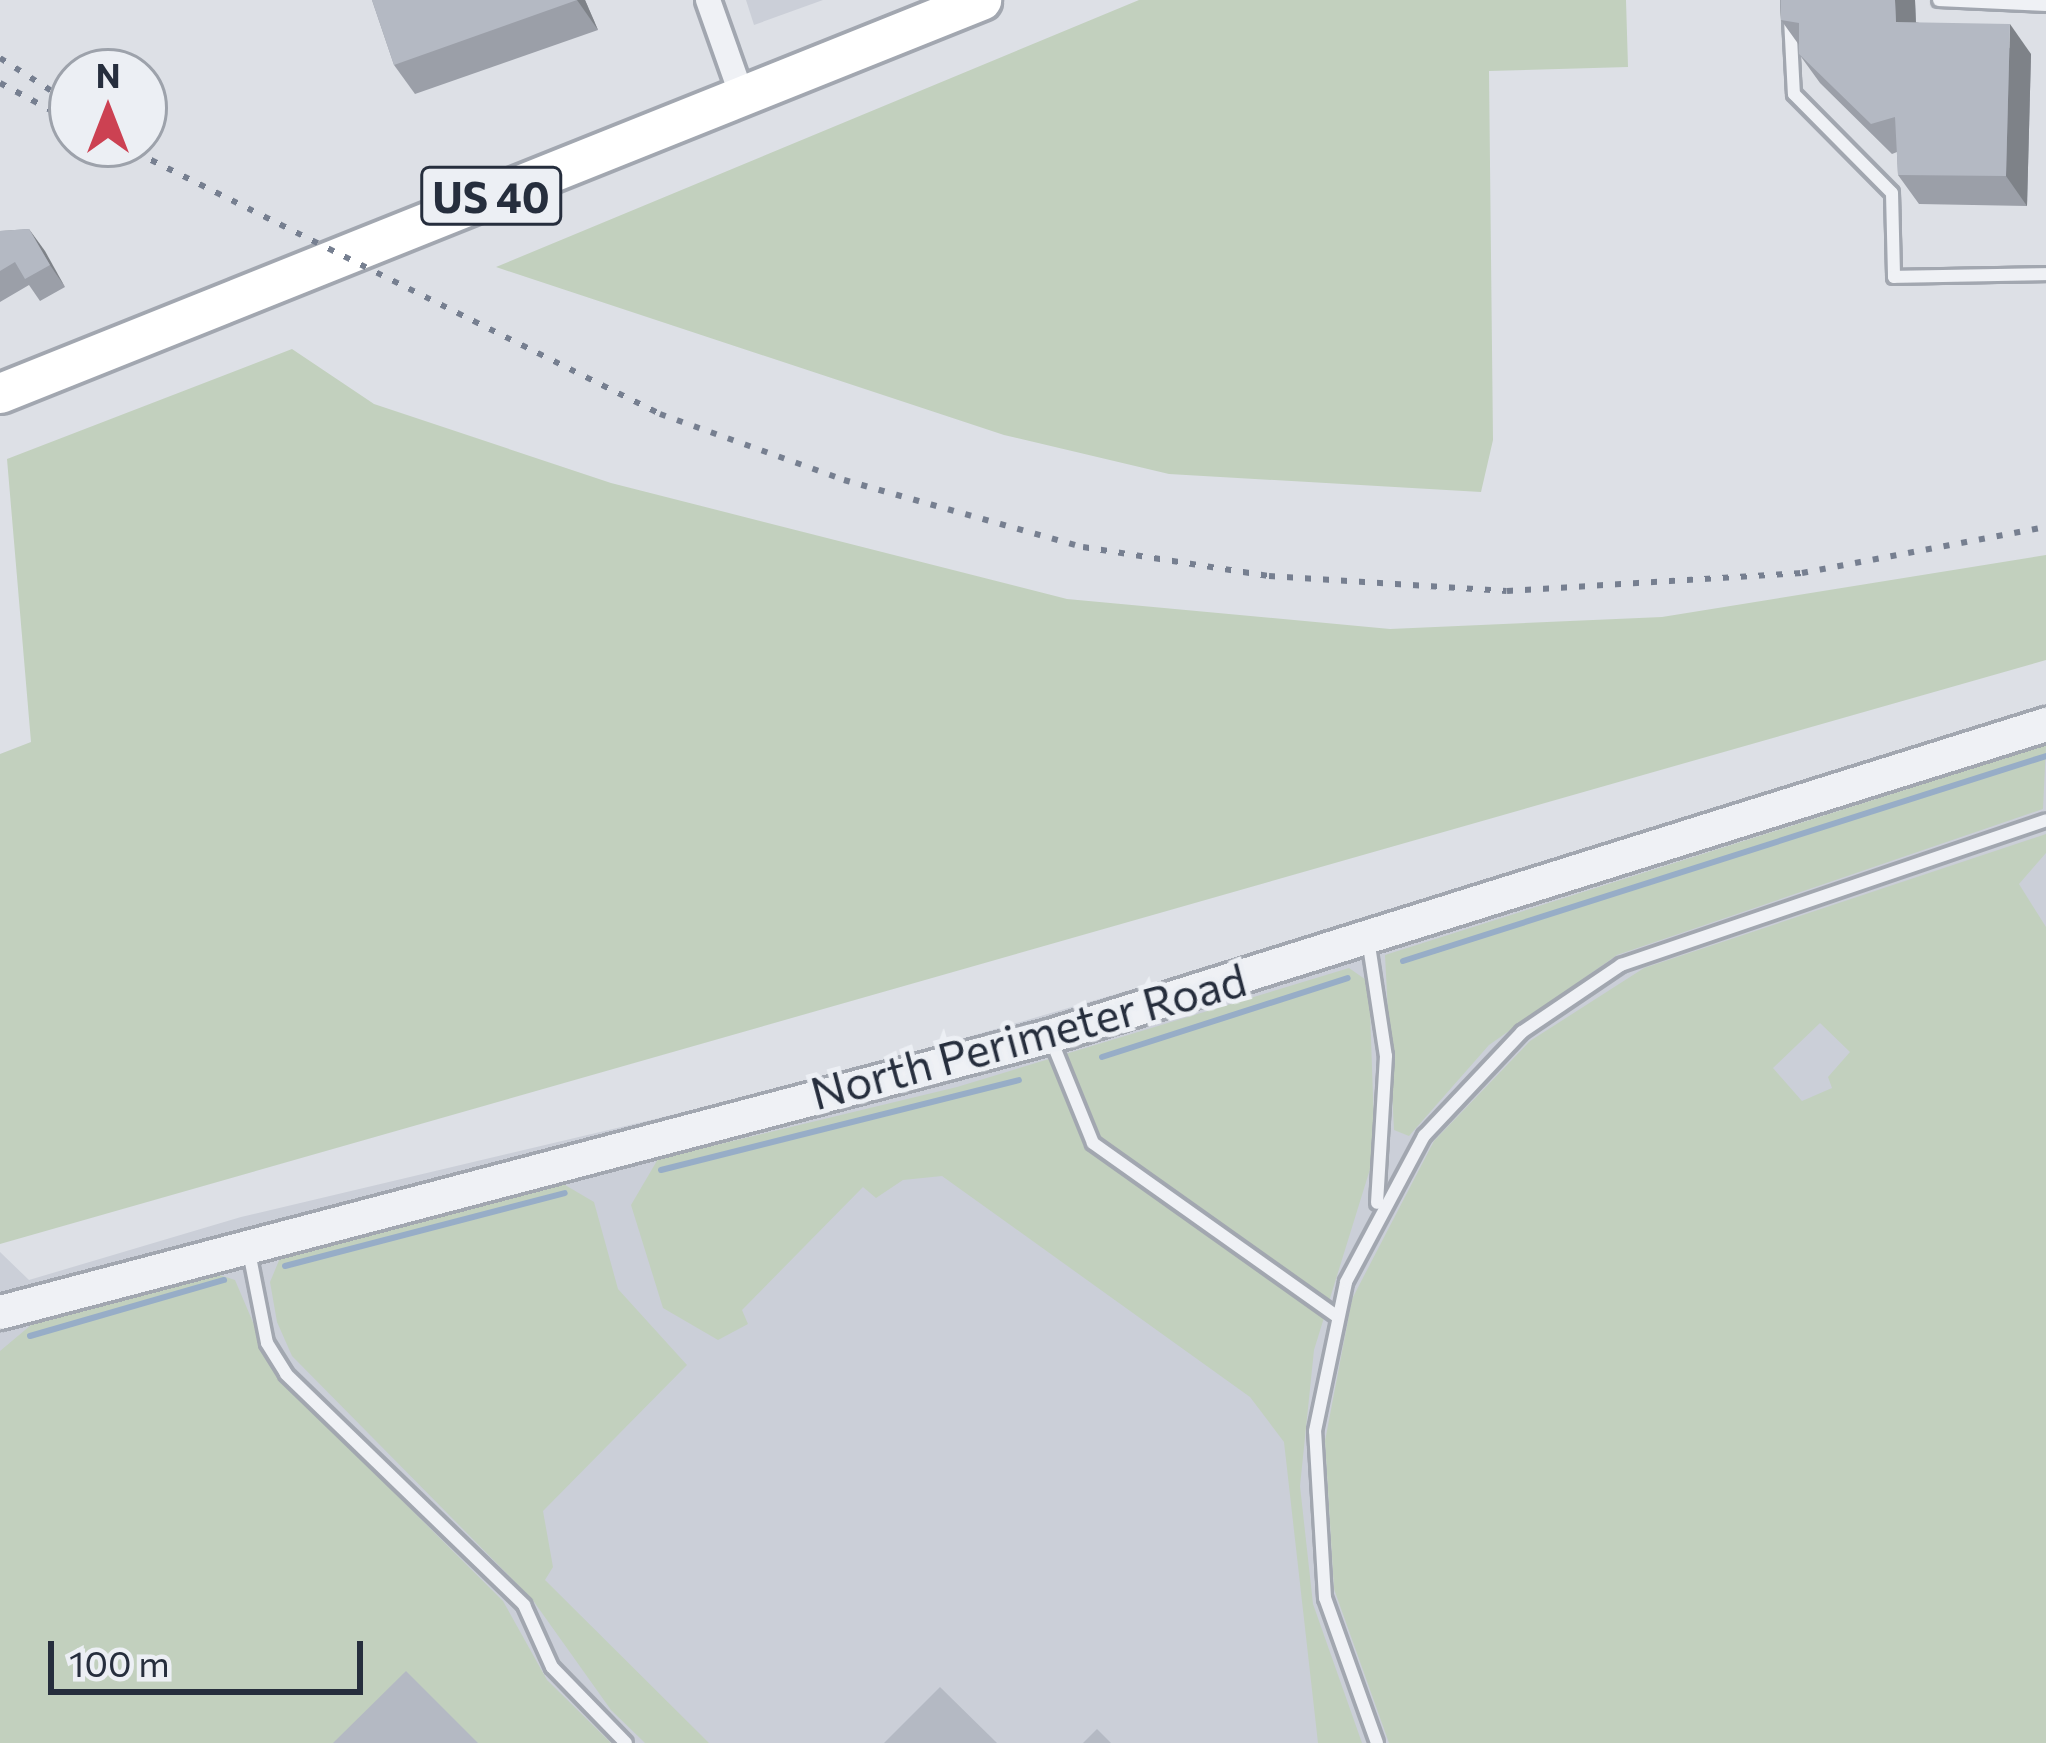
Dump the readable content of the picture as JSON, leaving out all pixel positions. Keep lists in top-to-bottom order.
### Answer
{
  "streets": {
    "main road": ["US 40"],
    "street": ["North Perimeter Road"]
  },
  "scale_bar": "100 m",
  "north": "top"
}
